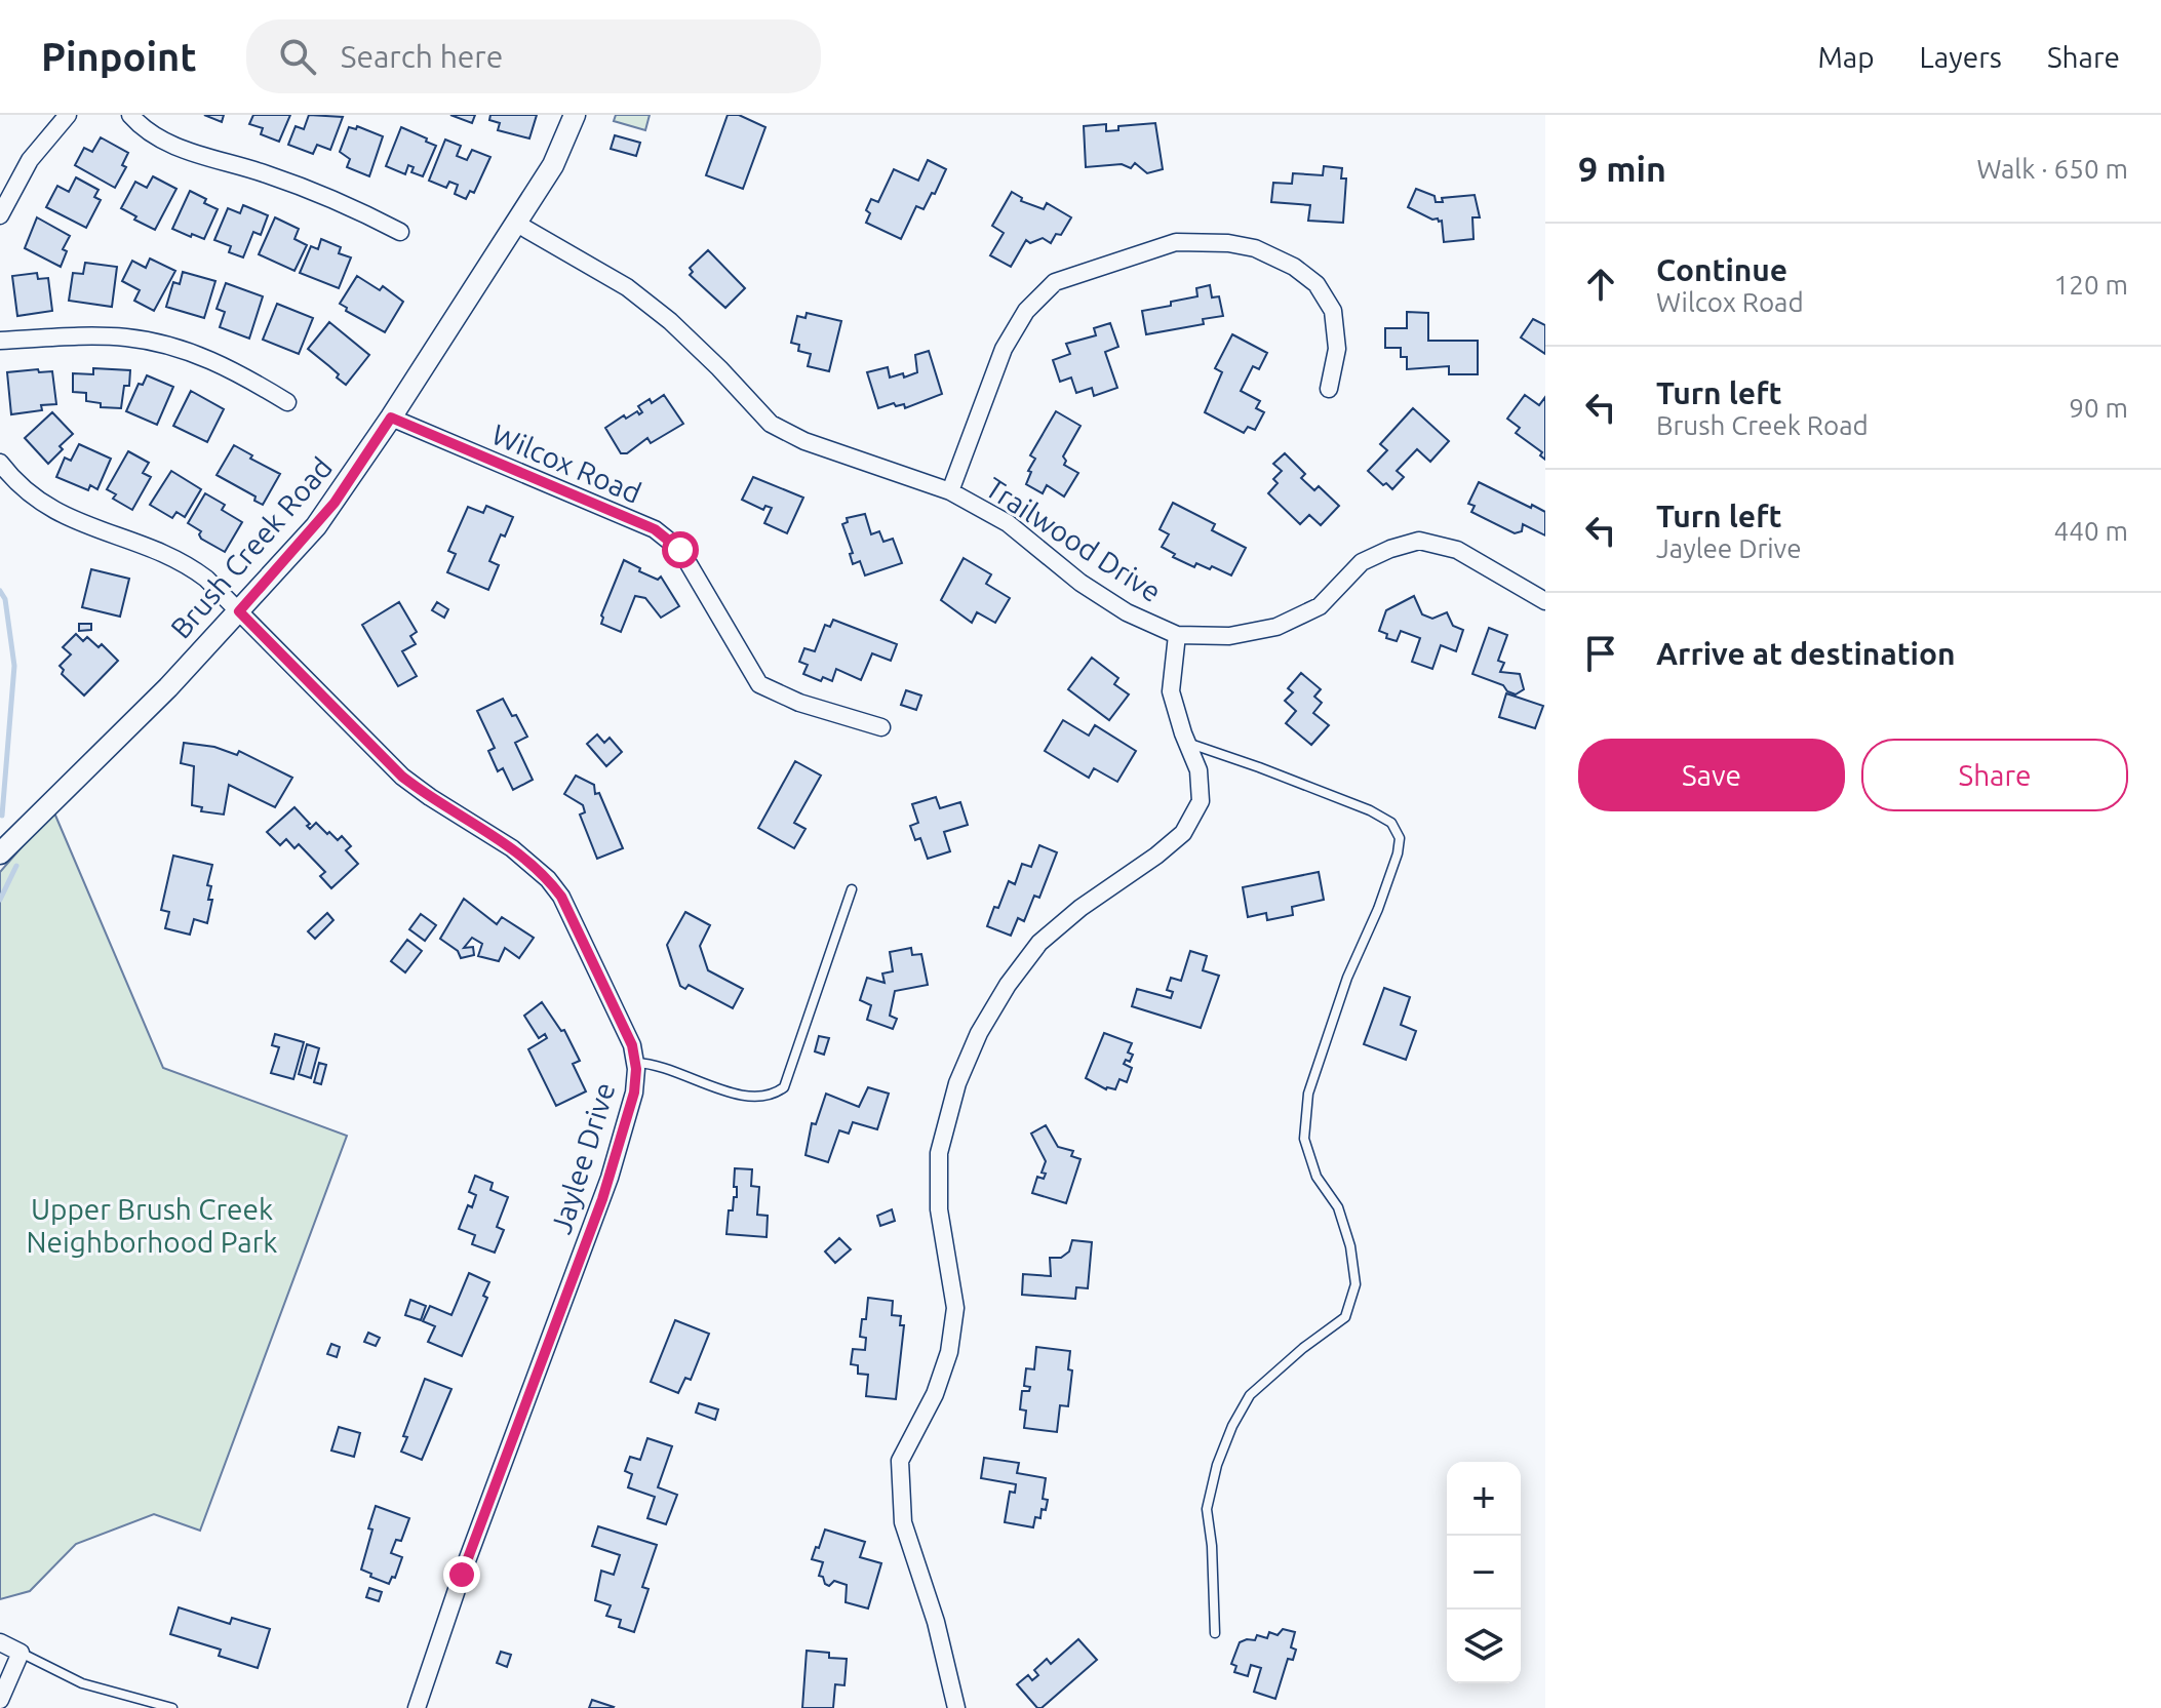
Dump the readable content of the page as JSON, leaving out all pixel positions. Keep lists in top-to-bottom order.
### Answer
{
  "streets": {
    "street": [
      "Wilcox Road",
      "Trailwood Drive",
      "Brush Creek Road",
      "Jaylee Drive"
    ]
  },
  "crossings": [
    ["Wilcox Road", "Brush Creek Road"],
    ["Trailwood Drive", "Brush Creek Road"],
    ["Brush Creek Road", "Jaylee Drive"]
  ],
  "parks": ["Upper Brush Creek Neighborhood Park"],
  "page": {
    "header": "Pinpoint",
    "search": "Search here",
    "nav": ["Map", "Layers", "Share"],
    "heading": ["9 min", "Walk · 650 m"],
    "list": [
      ["Continue", "Wilcox Road", "120 m"],
      ["Turn left", "Brush Creek Road", "90 m"],
      ["Turn left", "Jaylee Drive", "440 m"],
      "Arrive at destination"
    ],
    "buttons": ["Save", "Share"],
    "map_buttons": ["+", "−"]
  }
}
